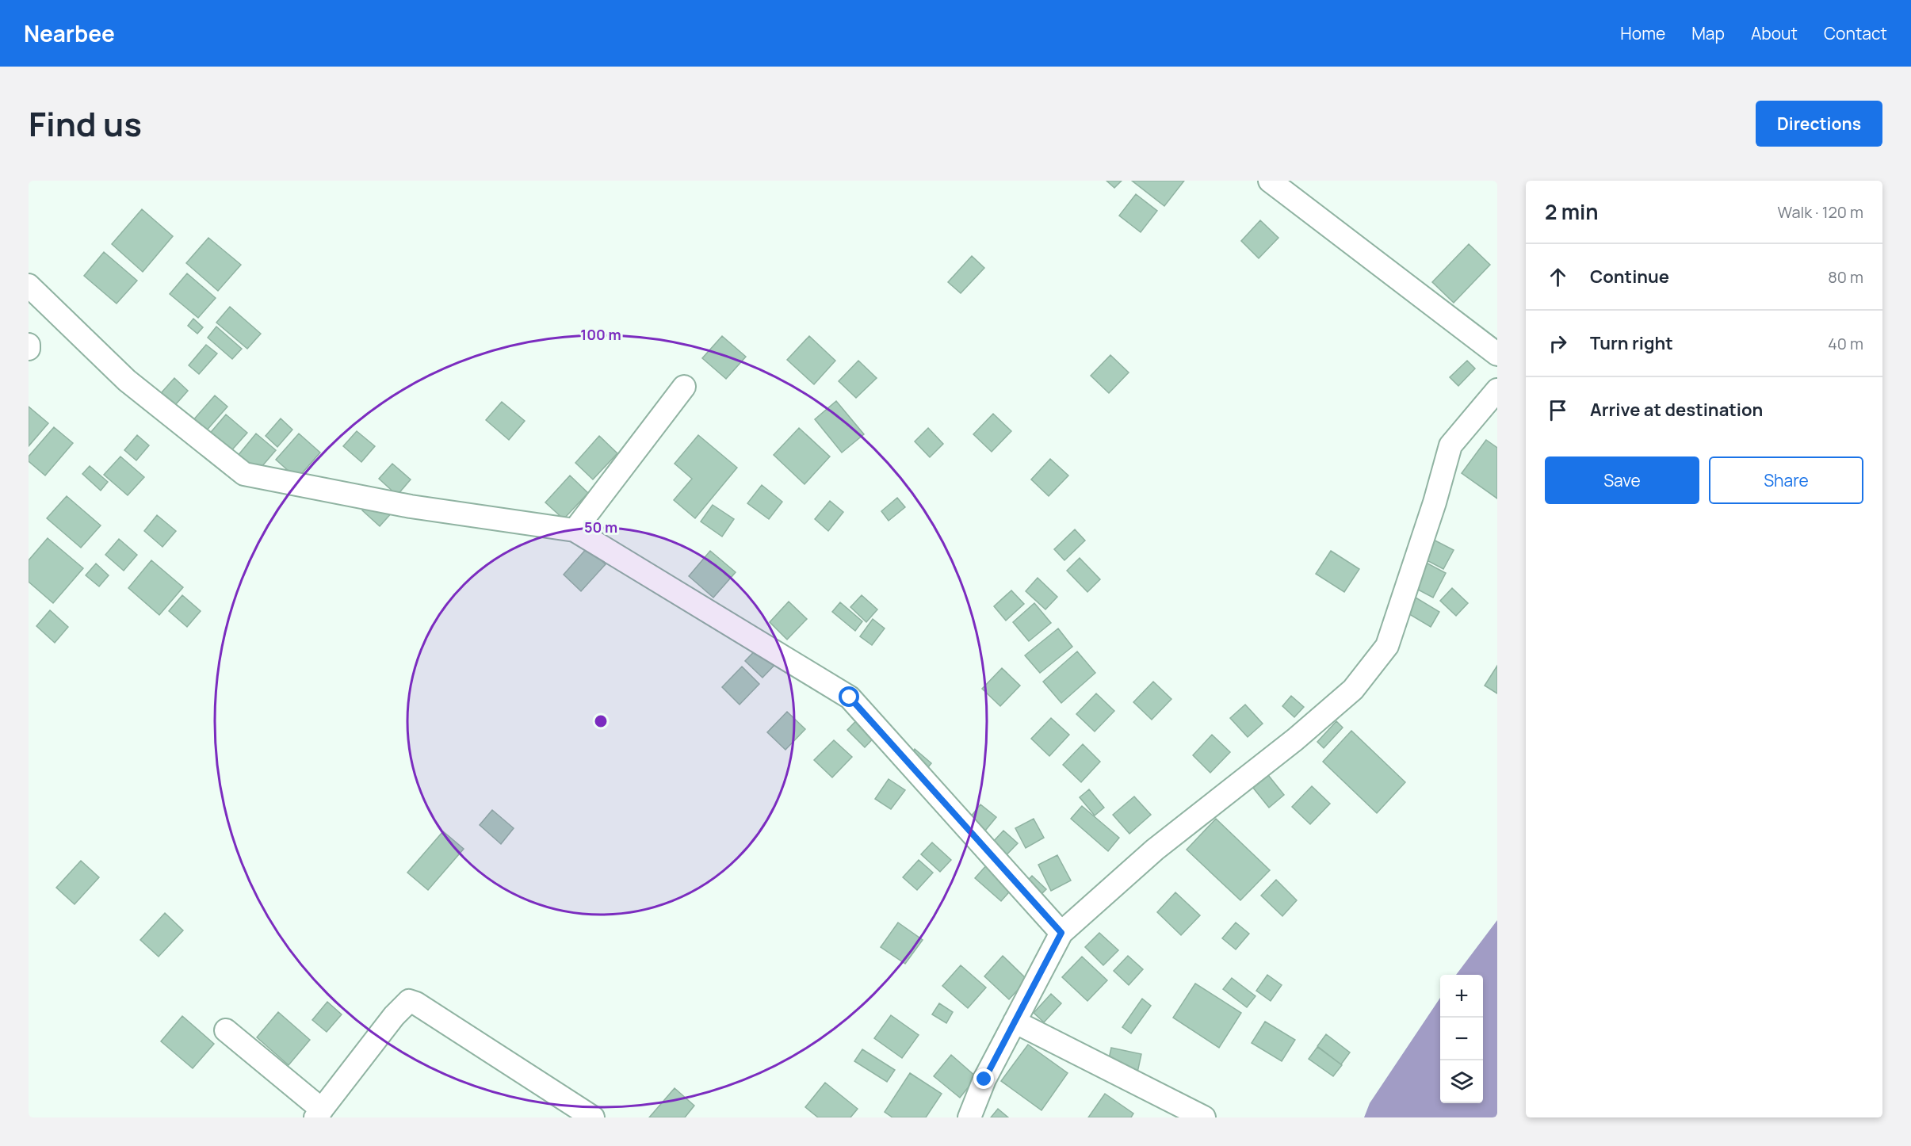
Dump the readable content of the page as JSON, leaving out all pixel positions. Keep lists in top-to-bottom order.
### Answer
{
  "page": {
    "header": "Nearbee",
    "nav": [
      "Home",
      "Map",
      "About",
      "Contact"
    ],
    "title": "Find us",
    "buttons": [
      "Directions",
      ["Save", "Share"]
    ],
    "heading": ["2 min", "Walk · 120 m"],
    "list": [
      ["Continue", "80 m"],
      ["Turn right", "40 m"],
      "Arrive at destination"
    ],
    "map_buttons": ["+", "−"]
  },
  "rings": ["100 m", "50 m"]
}
